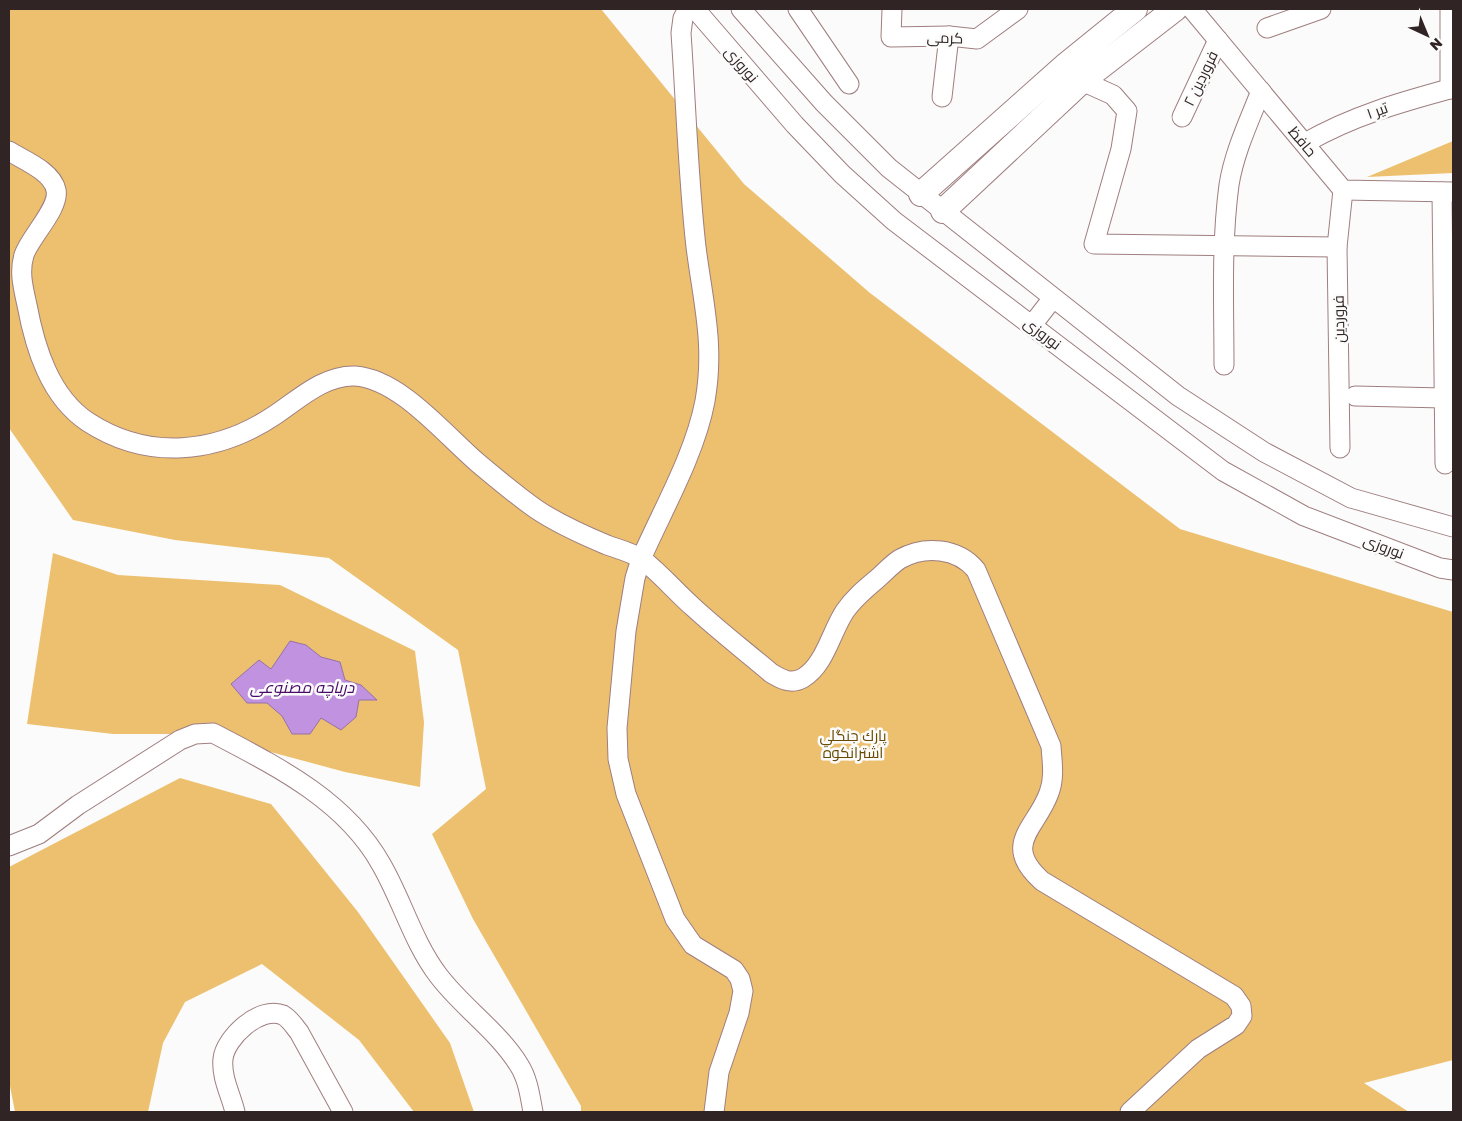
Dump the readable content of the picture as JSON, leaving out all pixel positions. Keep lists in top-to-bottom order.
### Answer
{
  "streets": {
    "street": [
      "کرمی",
      "نوروزی",
      "فروردین ۲",
      "تیر ۱",
      "حافظ",
      "فروردین"
    ]
  },
  "crossings": [
    ["فروردین ۲", "حافظ"],
    ["تیر ۱", "حافظ"],
    ["حافظ", "فروردین"]
  ],
  "water": ["دریاچه مصنوعی"],
  "parks": ["پارك جنگلي اشترانكوه"],
  "north": "bottom right"
}
